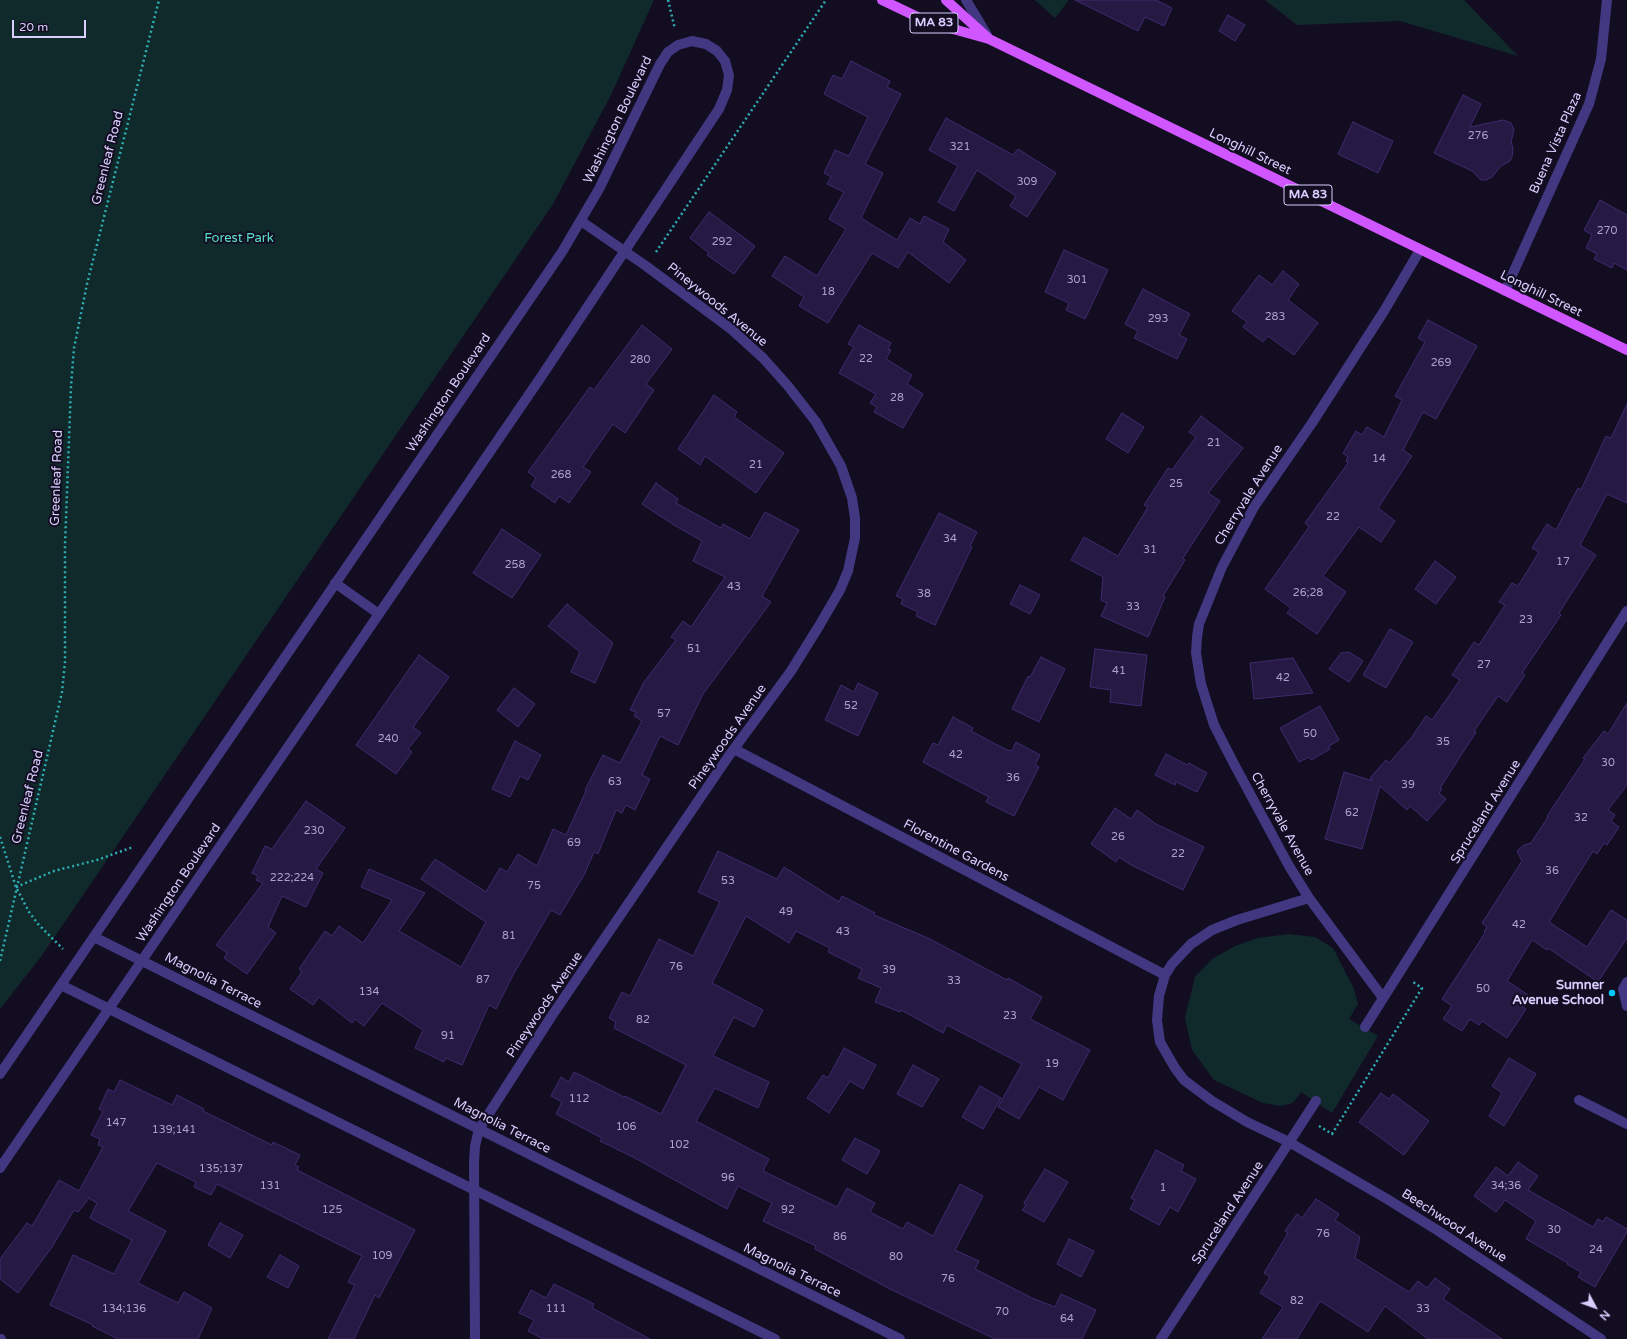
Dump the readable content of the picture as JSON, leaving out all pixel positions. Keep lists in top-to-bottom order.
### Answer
{
  "streets": {
    "main road": ["MA 83", "Longhill Street"],
    "street": [
      "Washington Boulevard",
      "Buena Vista Plaza",
      "Pineywoods Avenue",
      "Cherryvale Avenue",
      "Spruceland Avenue",
      "Florentine Gardens",
      "Magnolia Terrace",
      "Beechwood Avenue"
    ],
    "path": ["Greenleaf Road"]
  },
  "crossings": [
    ["MA 83", "Longhill Street"],
    ["Washington Boulevard", "Pineywoods Avenue"],
    ["Washington Boulevard", "Magnolia Terrace"],
    ["Buena Vista Plaza", "Longhill Street"],
    ["Longhill Street", "Cherryvale Avenue"],
    ["Pineywoods Avenue", "Florentine Gardens"],
    ["Pineywoods Avenue", "Magnolia Terrace"],
    ["Cherryvale Avenue", "Spruceland Avenue"],
    ["Cherryvale Avenue", "Beechwood Avenue"],
    ["Spruceland Avenue", "Beechwood Avenue"],
    ["Florentine Gardens", "Beechwood Avenue"]
  ],
  "parks": ["Forest Park"],
  "places": ["Sumner Avenue School"],
  "house_numbers": [
    "276",
    "321",
    "309",
    "270",
    "292",
    "301",
    "18",
    "283",
    "293",
    "22",
    "280",
    "269",
    "28",
    "21",
    "14",
    "21",
    "268",
    "25",
    "22",
    "34",
    "31",
    "17",
    "258",
    "43",
    "26;28",
    "38",
    "33",
    "23",
    "51",
    "27",
    "41",
    "42",
    "52",
    "57",
    "50",
    "240",
    "35",
    "42",
    "30",
    "36",
    "63",
    "39",
    "62",
    "32",
    "230",
    "26",
    "69",
    "22",
    "36",
    "222;224",
    "53",
    "75",
    "49",
    "42",
    "43",
    "81",
    "76",
    "39",
    "87",
    "33",
    "50",
    "134",
    "23",
    "82",
    "91",
    "19",
    "112",
    "147",
    "106",
    "139;141",
    "102",
    "135;137",
    "96",
    "131",
    "34;36",
    "1",
    "125",
    "92",
    "30",
    "76",
    "86",
    "24",
    "109",
    "80",
    "76",
    "82",
    "134;136",
    "111",
    "33",
    "70",
    "64"
  ],
  "scale_bar": "20 m",
  "north": "bottom right"
}
